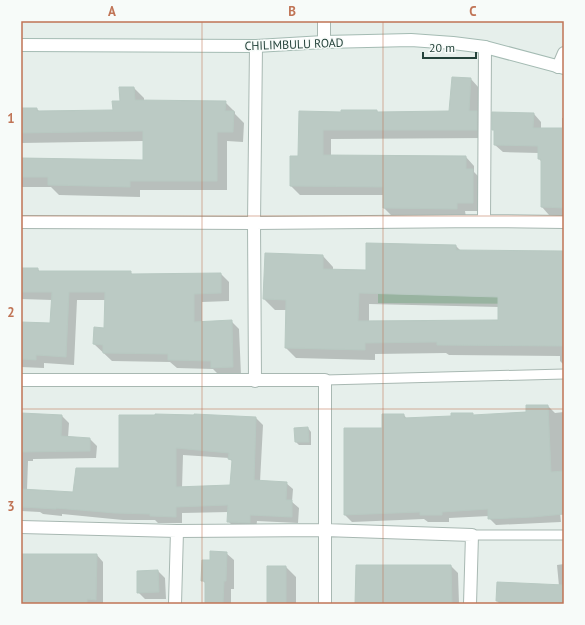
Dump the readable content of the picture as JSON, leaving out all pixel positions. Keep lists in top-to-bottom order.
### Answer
{
  "streets": {
    "street": ["CHILIMBULU ROAD"]
  },
  "scale_bar": "20 m",
  "grid": {
    "columns": ["A", "B", "C"],
    "rows": ["1", "2", "3"]
  }
}
